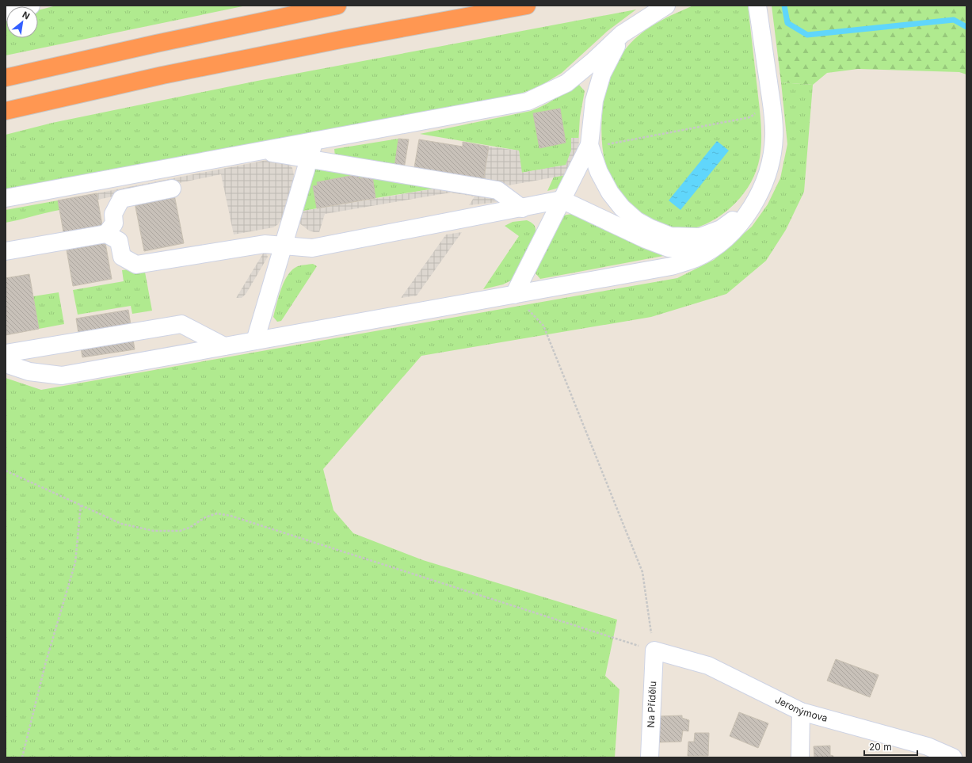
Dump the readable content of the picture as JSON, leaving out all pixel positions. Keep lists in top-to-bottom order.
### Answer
{
  "streets": {
    "street": ["Na Přídělu", "Jeronýmova"]
  },
  "crossings": [
    ["Na Přídělu", "Jeronýmova"]
  ],
  "scale_bar": "20 m",
  "north": "top right"
}
